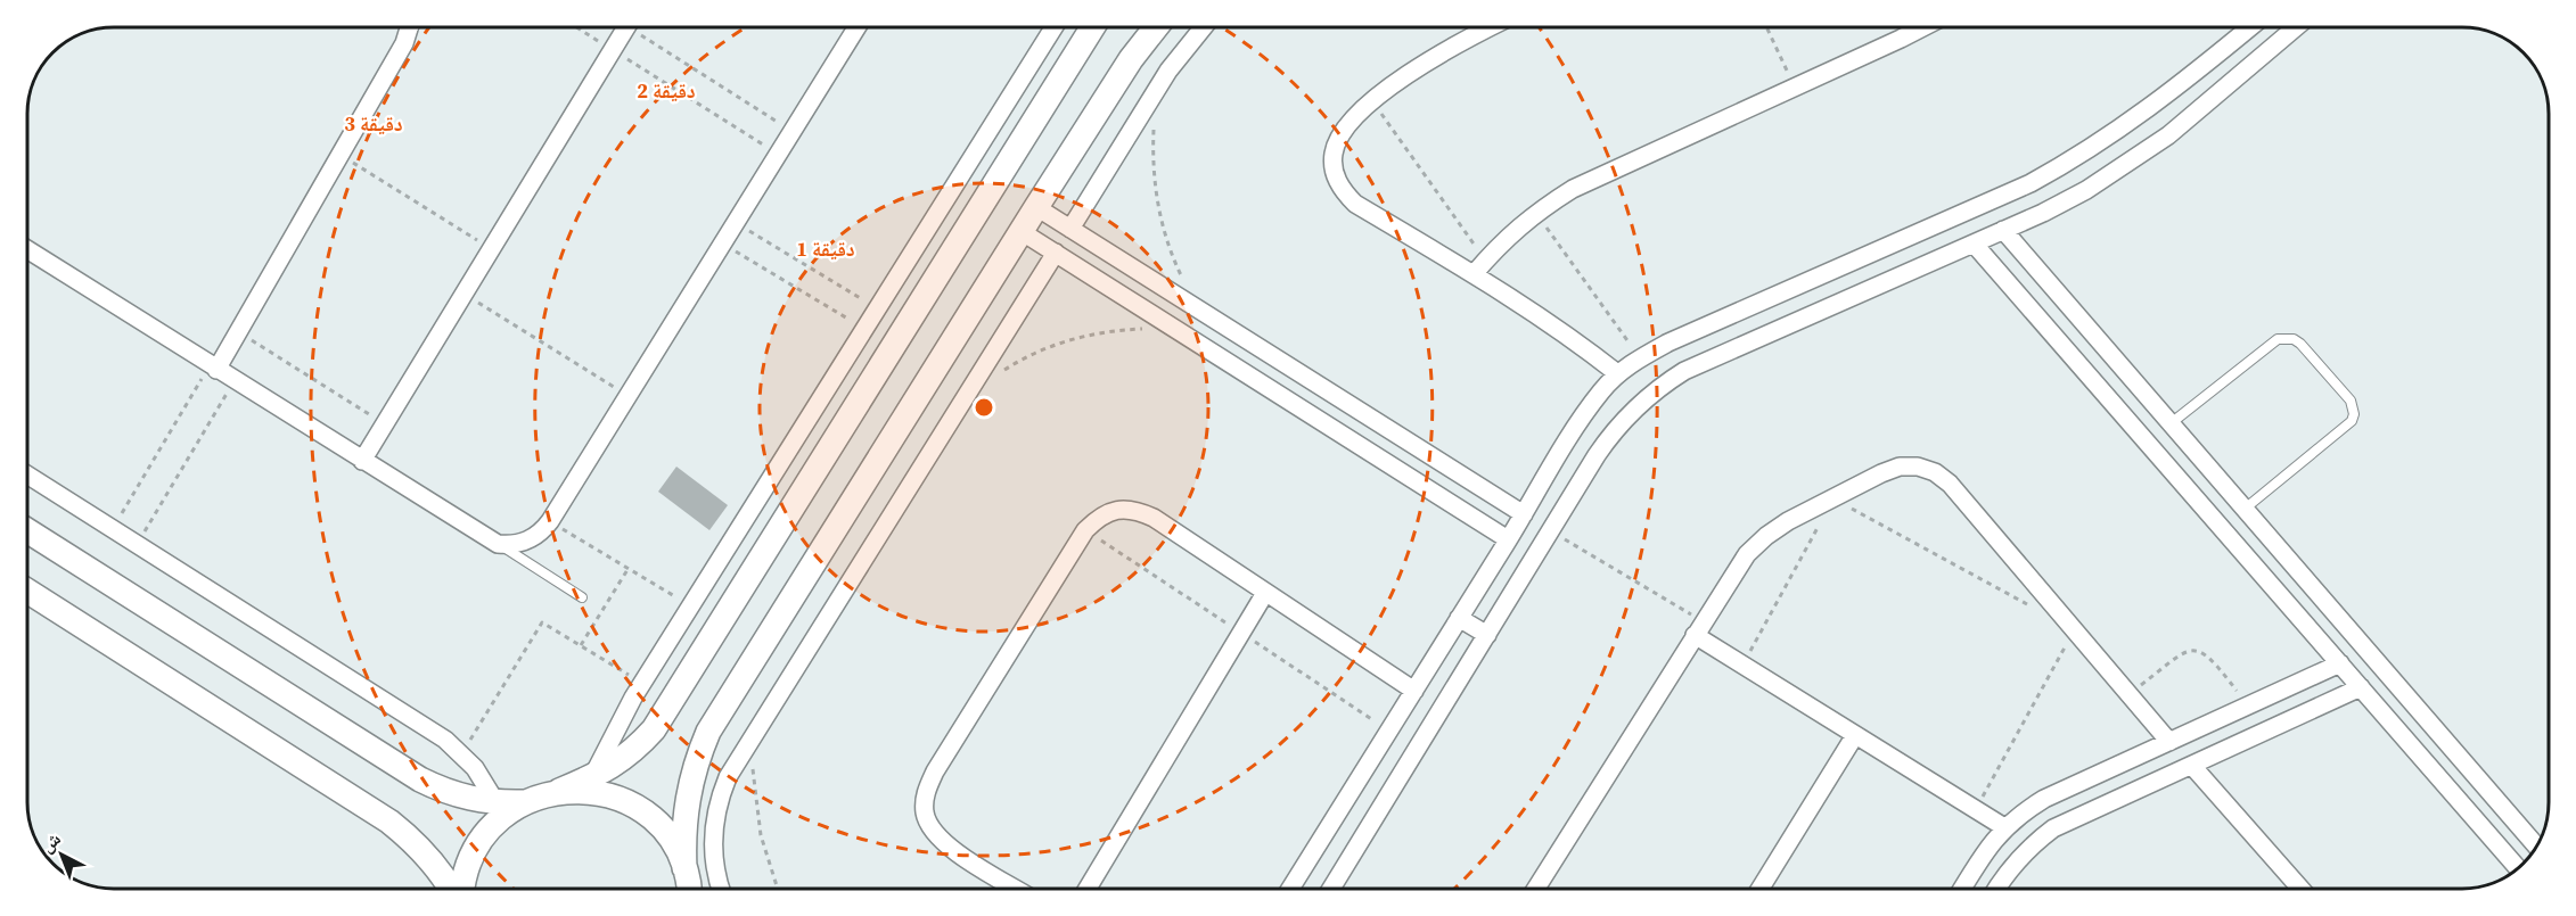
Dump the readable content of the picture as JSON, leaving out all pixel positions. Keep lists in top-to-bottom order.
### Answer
{
  "north": "top left",
  "rings": ["2 دقيقة", "3 دقيقة", "1 دقيقة"]
}
